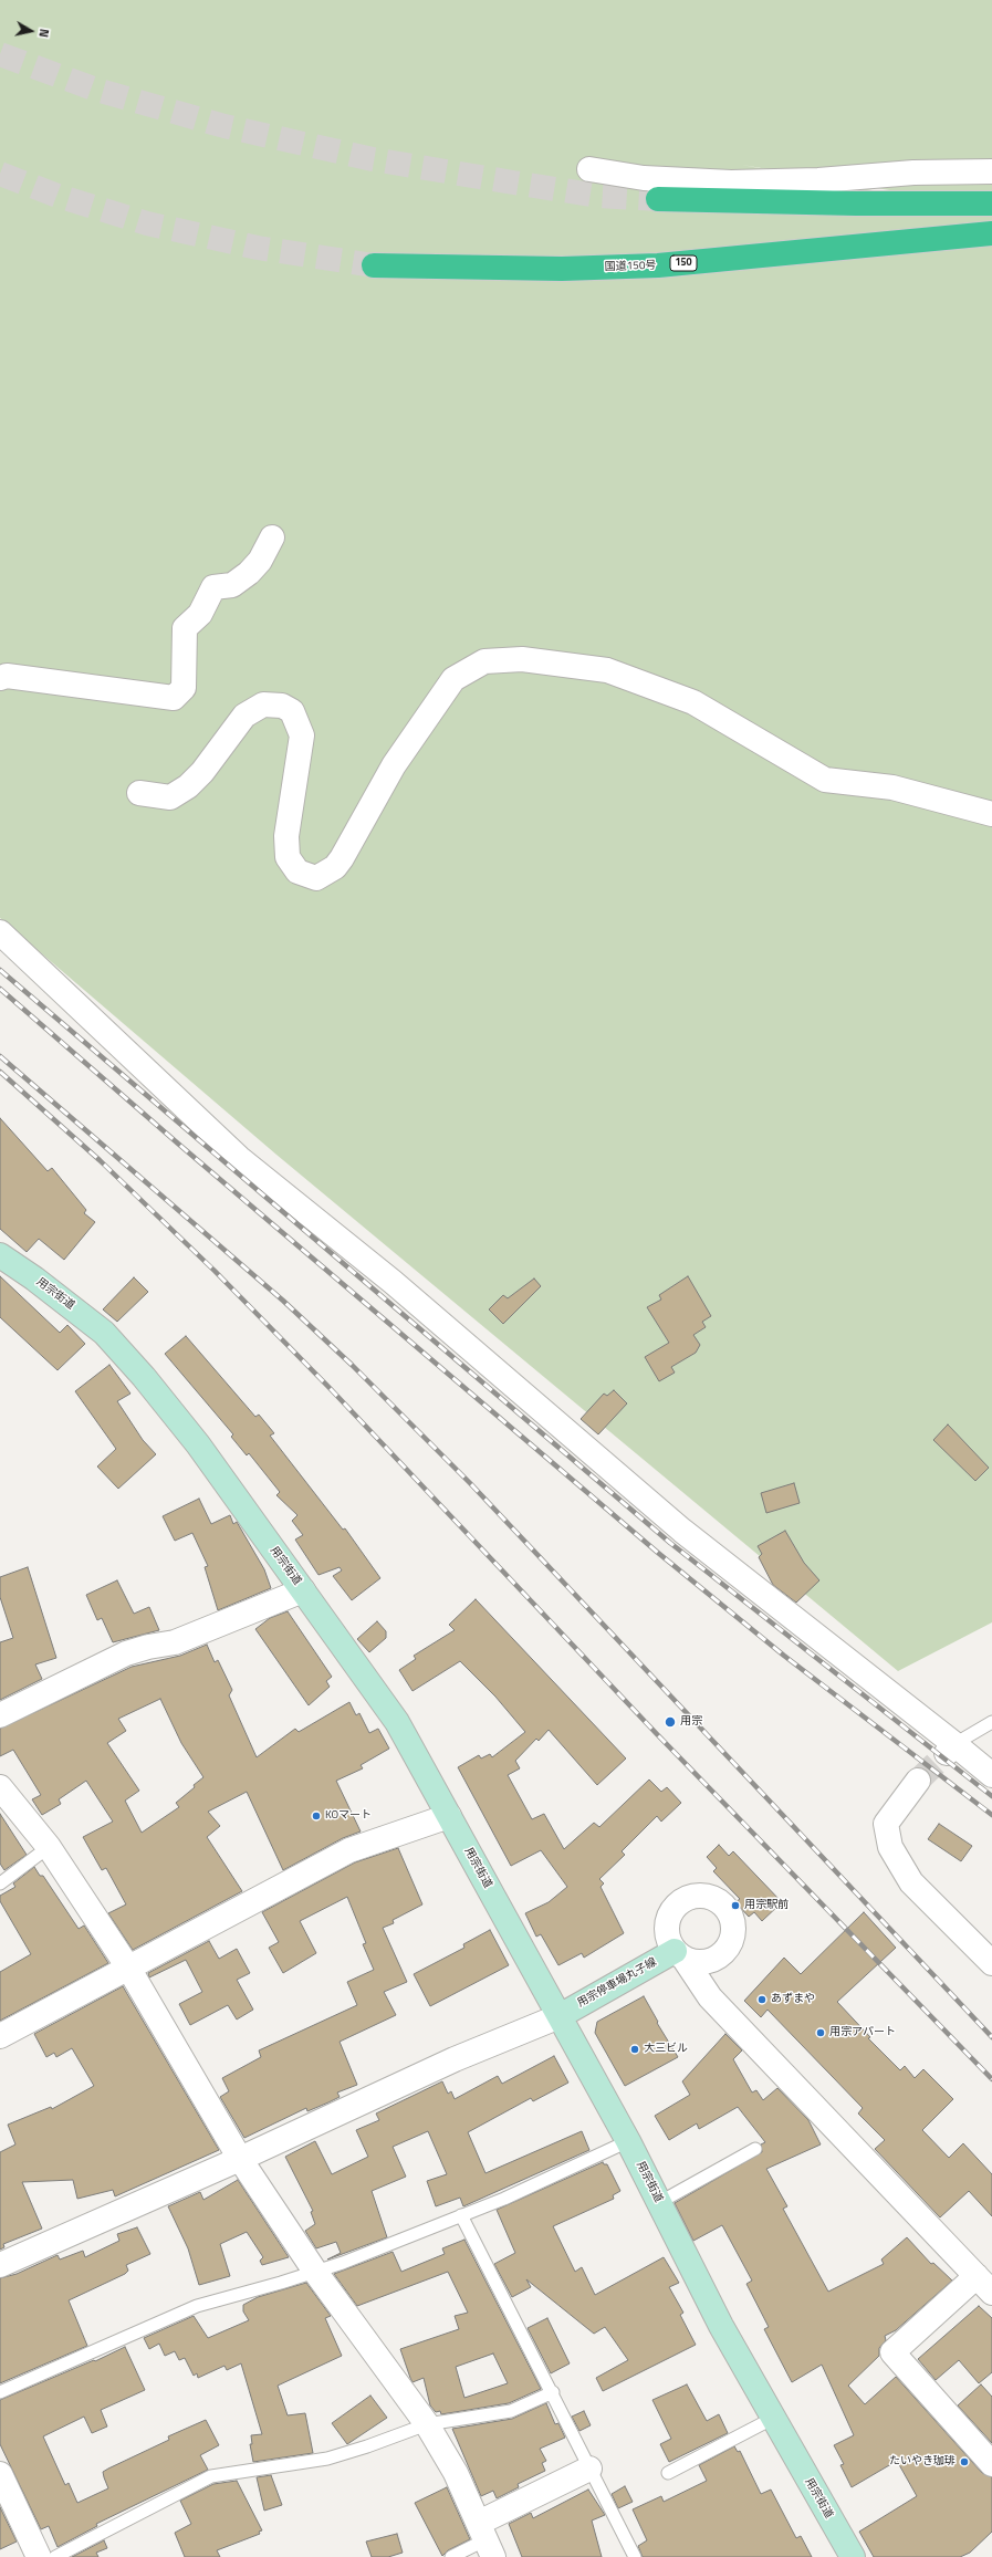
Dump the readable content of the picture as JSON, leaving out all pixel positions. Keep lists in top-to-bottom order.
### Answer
{
  "streets": {
    "highway": ["150", "国道150号"],
    "main road": ["用宗街道", "用宗停車場丸子線"]
  },
  "crossings": [
    ["用宗街道", "用宗停車場丸子線"]
  ],
  "places": [
    "用宗",
    "KOマート",
    "用宗駅前",
    "あずまや",
    "用宗アパート",
    "大三ビル",
    "たいやき珈琲"
  ],
  "north": "right"
}
